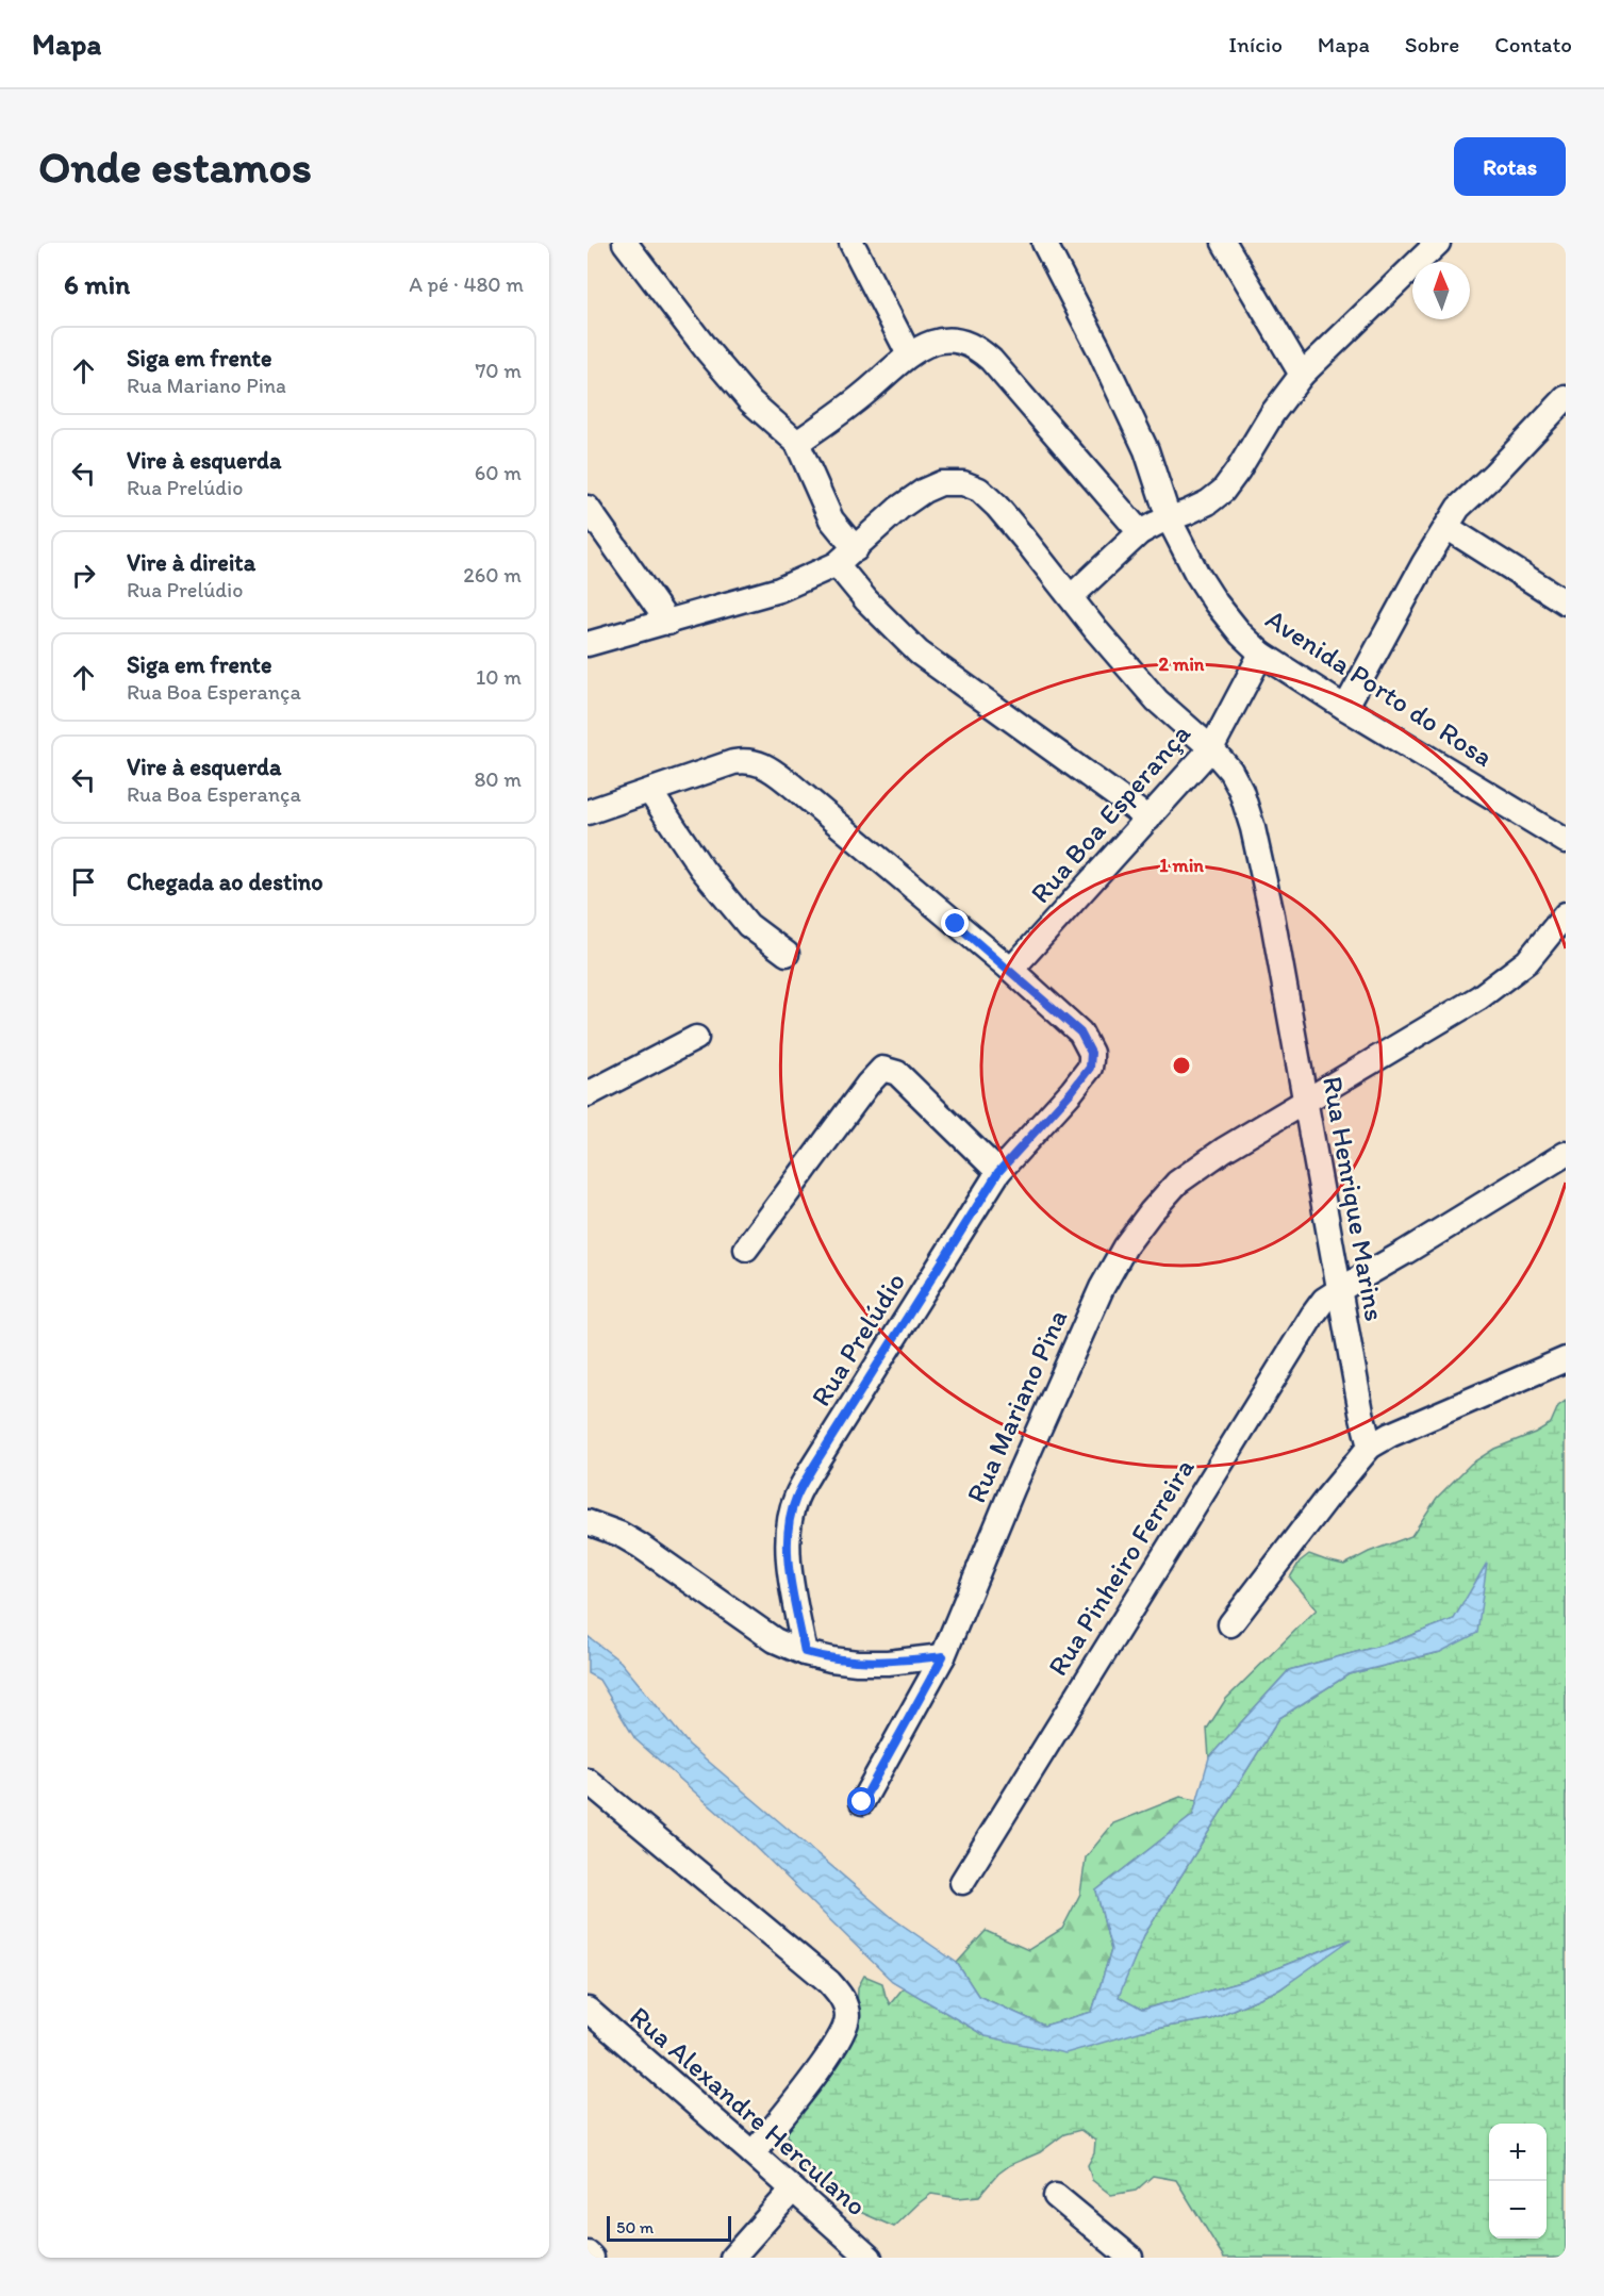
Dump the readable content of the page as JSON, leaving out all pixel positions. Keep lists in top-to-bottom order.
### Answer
{
  "streets": {
    "street": [
      "Avenida Porto do Rosa",
      "Rua Boa Esperança",
      "Rua Henrique Marins",
      "Rua Prelúdio",
      "Rua Mariano Pina",
      "Rua Pinheiro Ferreira",
      "Rua Alexandre Herculano"
    ]
  },
  "crossings": [
    ["Avenida Porto do Rosa", "Rua Boa Esperança"],
    ["Rua Boa Esperança", "Rua Henrique Marins"],
    ["Rua Boa Esperança", "Rua Prelúdio"],
    ["Rua Henrique Marins", "Rua Mariano Pina"],
    ["Rua Henrique Marins", "Rua Pinheiro Ferreira"]
  ],
  "scale_bar": "50 m",
  "north": "top",
  "page": {
    "header": "Mapa",
    "nav": [
      "Início",
      "Mapa",
      "Sobre",
      "Contato"
    ],
    "buttons": "Rotas",
    "title": "Onde estamos",
    "heading": ["6 min", "A pé · 480 m"],
    "list": [
      ["Siga em frente", "Rua Mariano Pina", "70 m"],
      ["Vire à esquerda", "Rua Prelúdio", "60 m"],
      ["Vire à direita", "Rua Prelúdio", "260 m"],
      ["Siga em frente", "Rua Boa Esperança", "10 m"],
      ["Vire à esquerda", "Rua Boa Esperança", "80 m"],
      "Chegada ao destino"
    ],
    "map_buttons": ["+", "−"],
    "scale": "50 m"
  },
  "rings": ["2 min", "1 min"]
}
